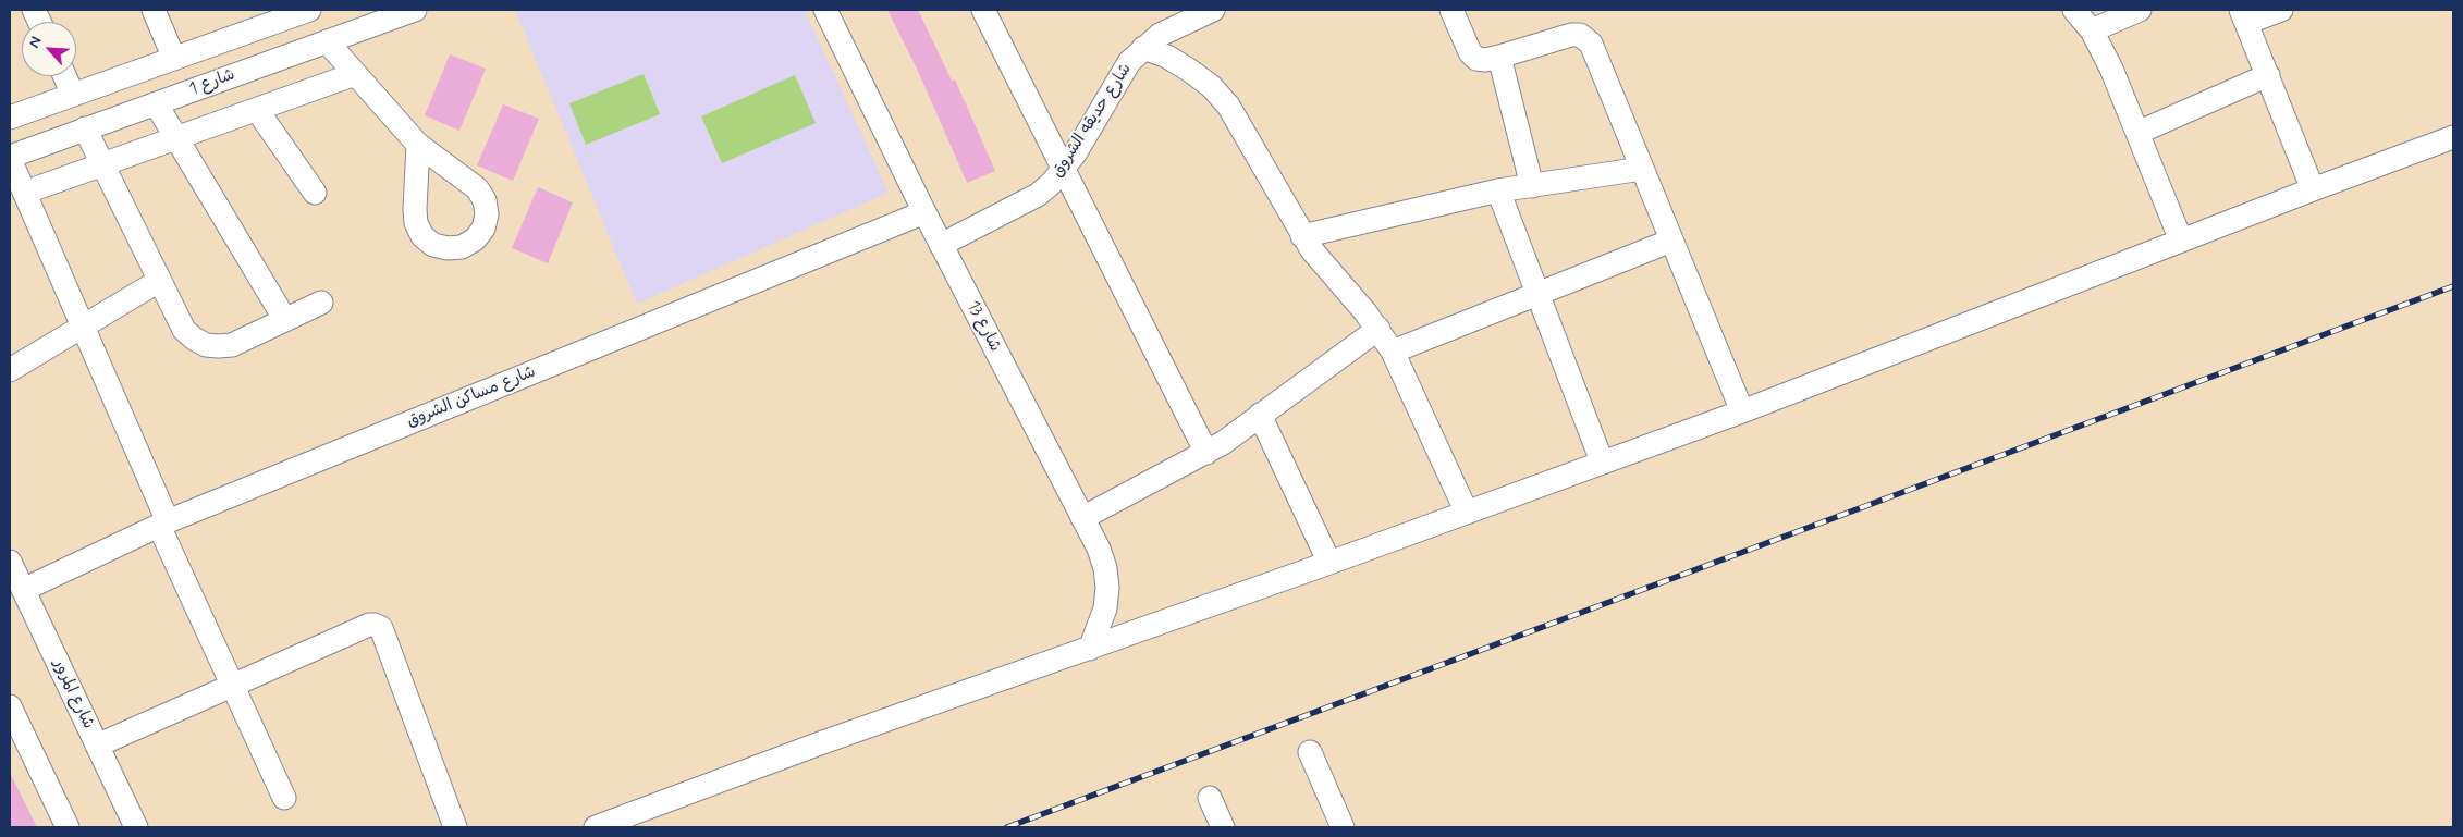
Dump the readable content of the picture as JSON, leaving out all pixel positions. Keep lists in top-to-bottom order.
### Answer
{
  "streets": {
    "street": [
      "شارع 1",
      "شارع حديقه الشروق",
      "شارع 13",
      "شارع مساكن الشروق",
      "شارع المرور"
    ]
  },
  "crossings": [
    ["شارع حديقه الشروق", "شارع 13"],
    ["شارع 13", "شارع مساكن الشروق"],
    ["شارع مساكن الشروق", "شارع المرور"]
  ],
  "north": "top left"
}
